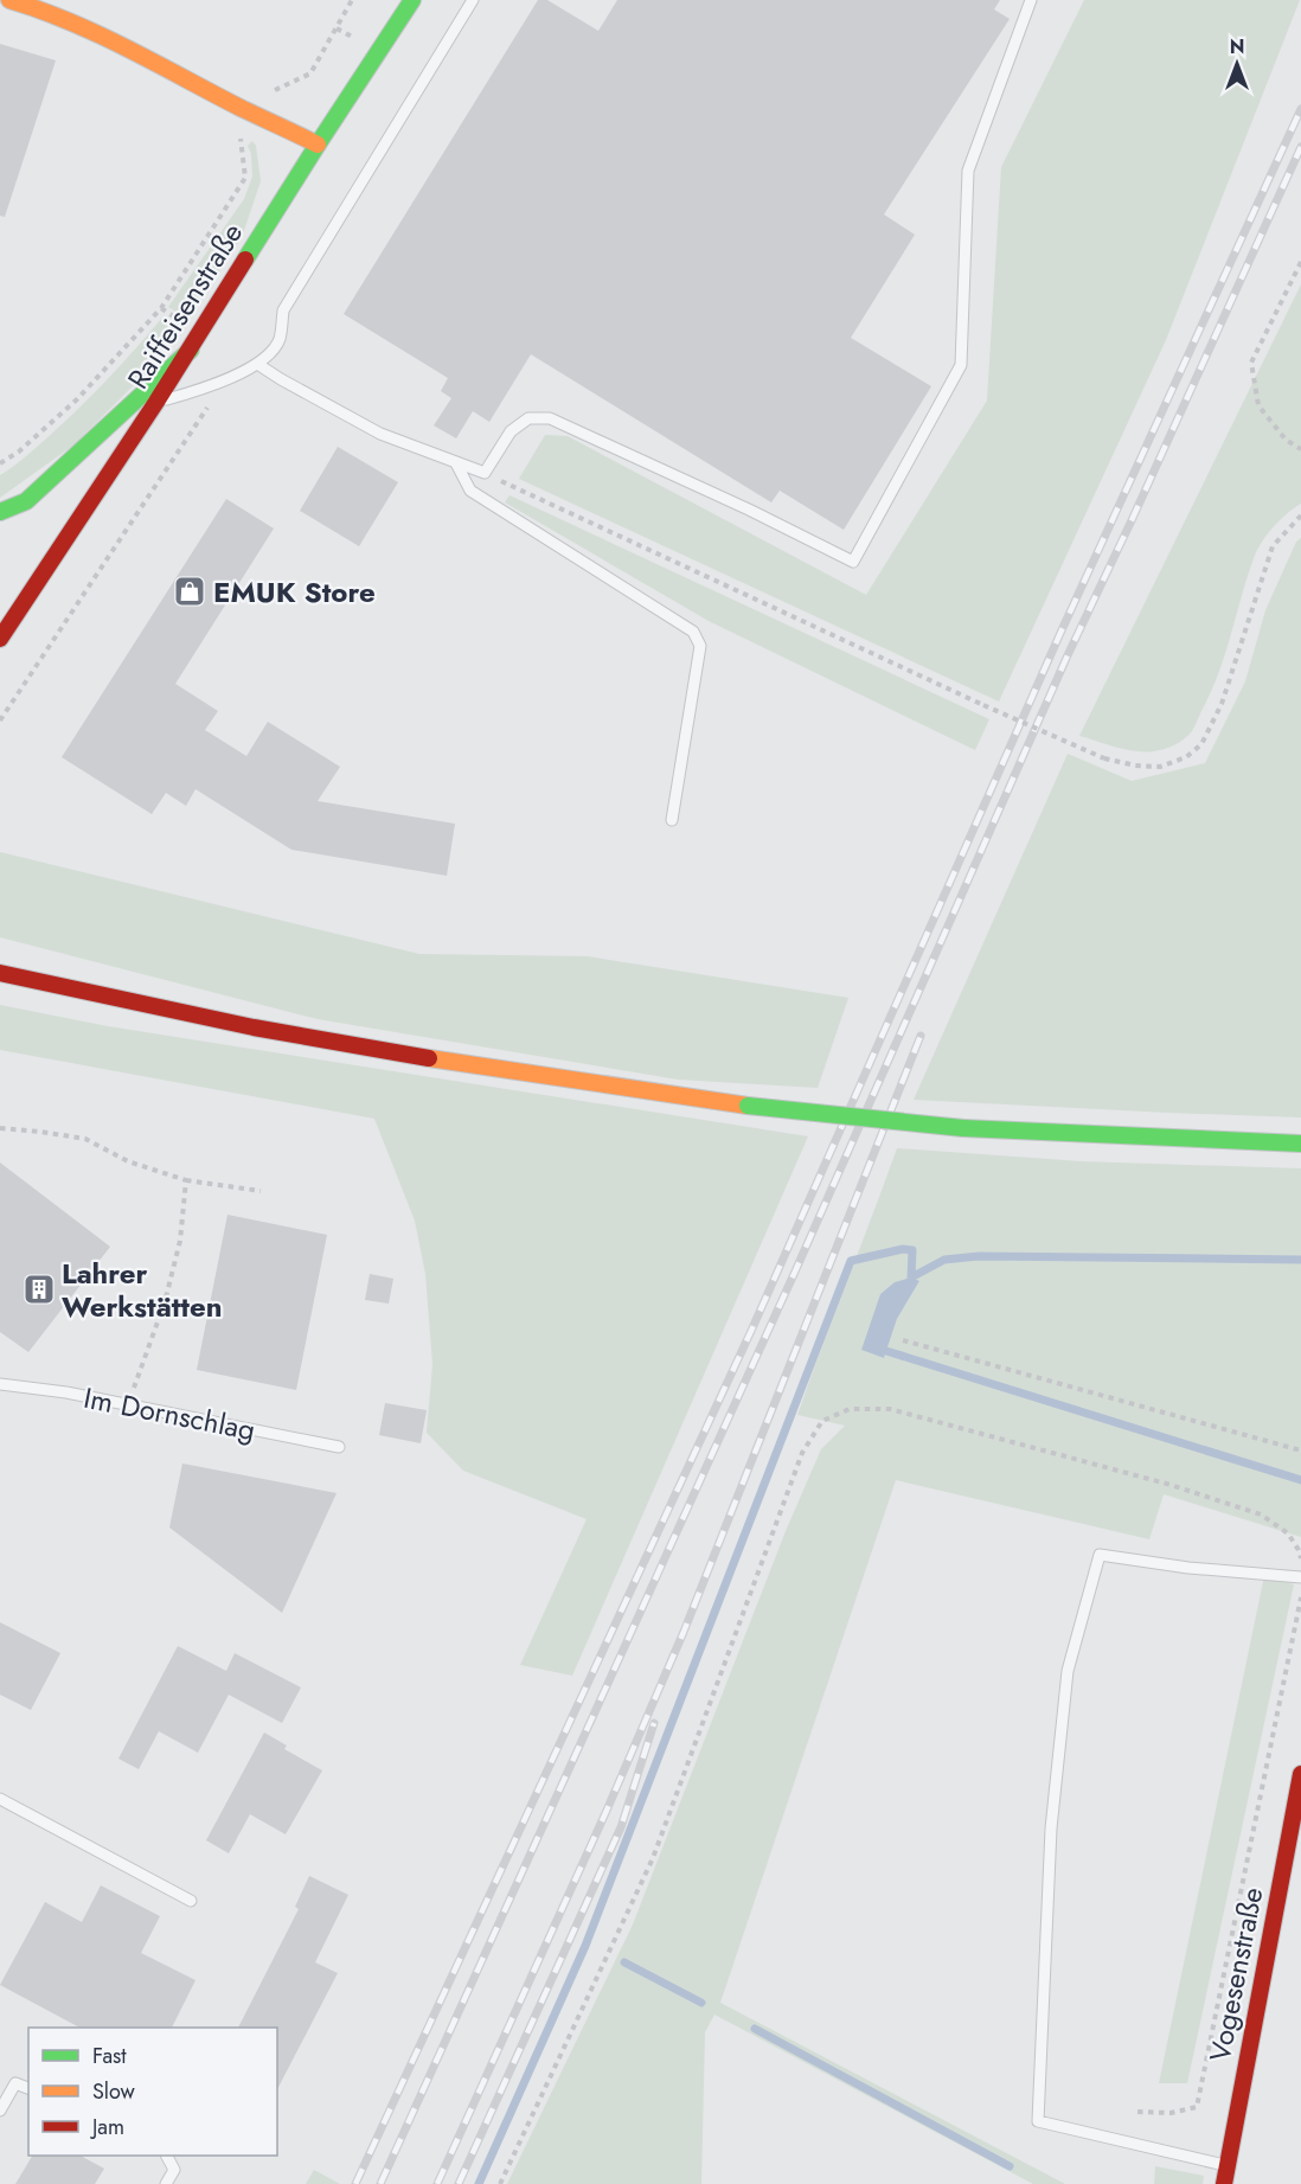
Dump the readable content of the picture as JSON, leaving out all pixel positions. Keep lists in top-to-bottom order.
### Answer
{
  "streets": {
    "main road": ["Raiffeisenstraße", "Vogesenstraße"],
    "lane": ["Im Dornschlag"]
  },
  "places": {
    "shop": ["EMUK Store"],
    "building": ["Lahrer Werkstätten"]
  },
  "legend": ["Fast", "Slow", "Jam"],
  "north": "top"
}
